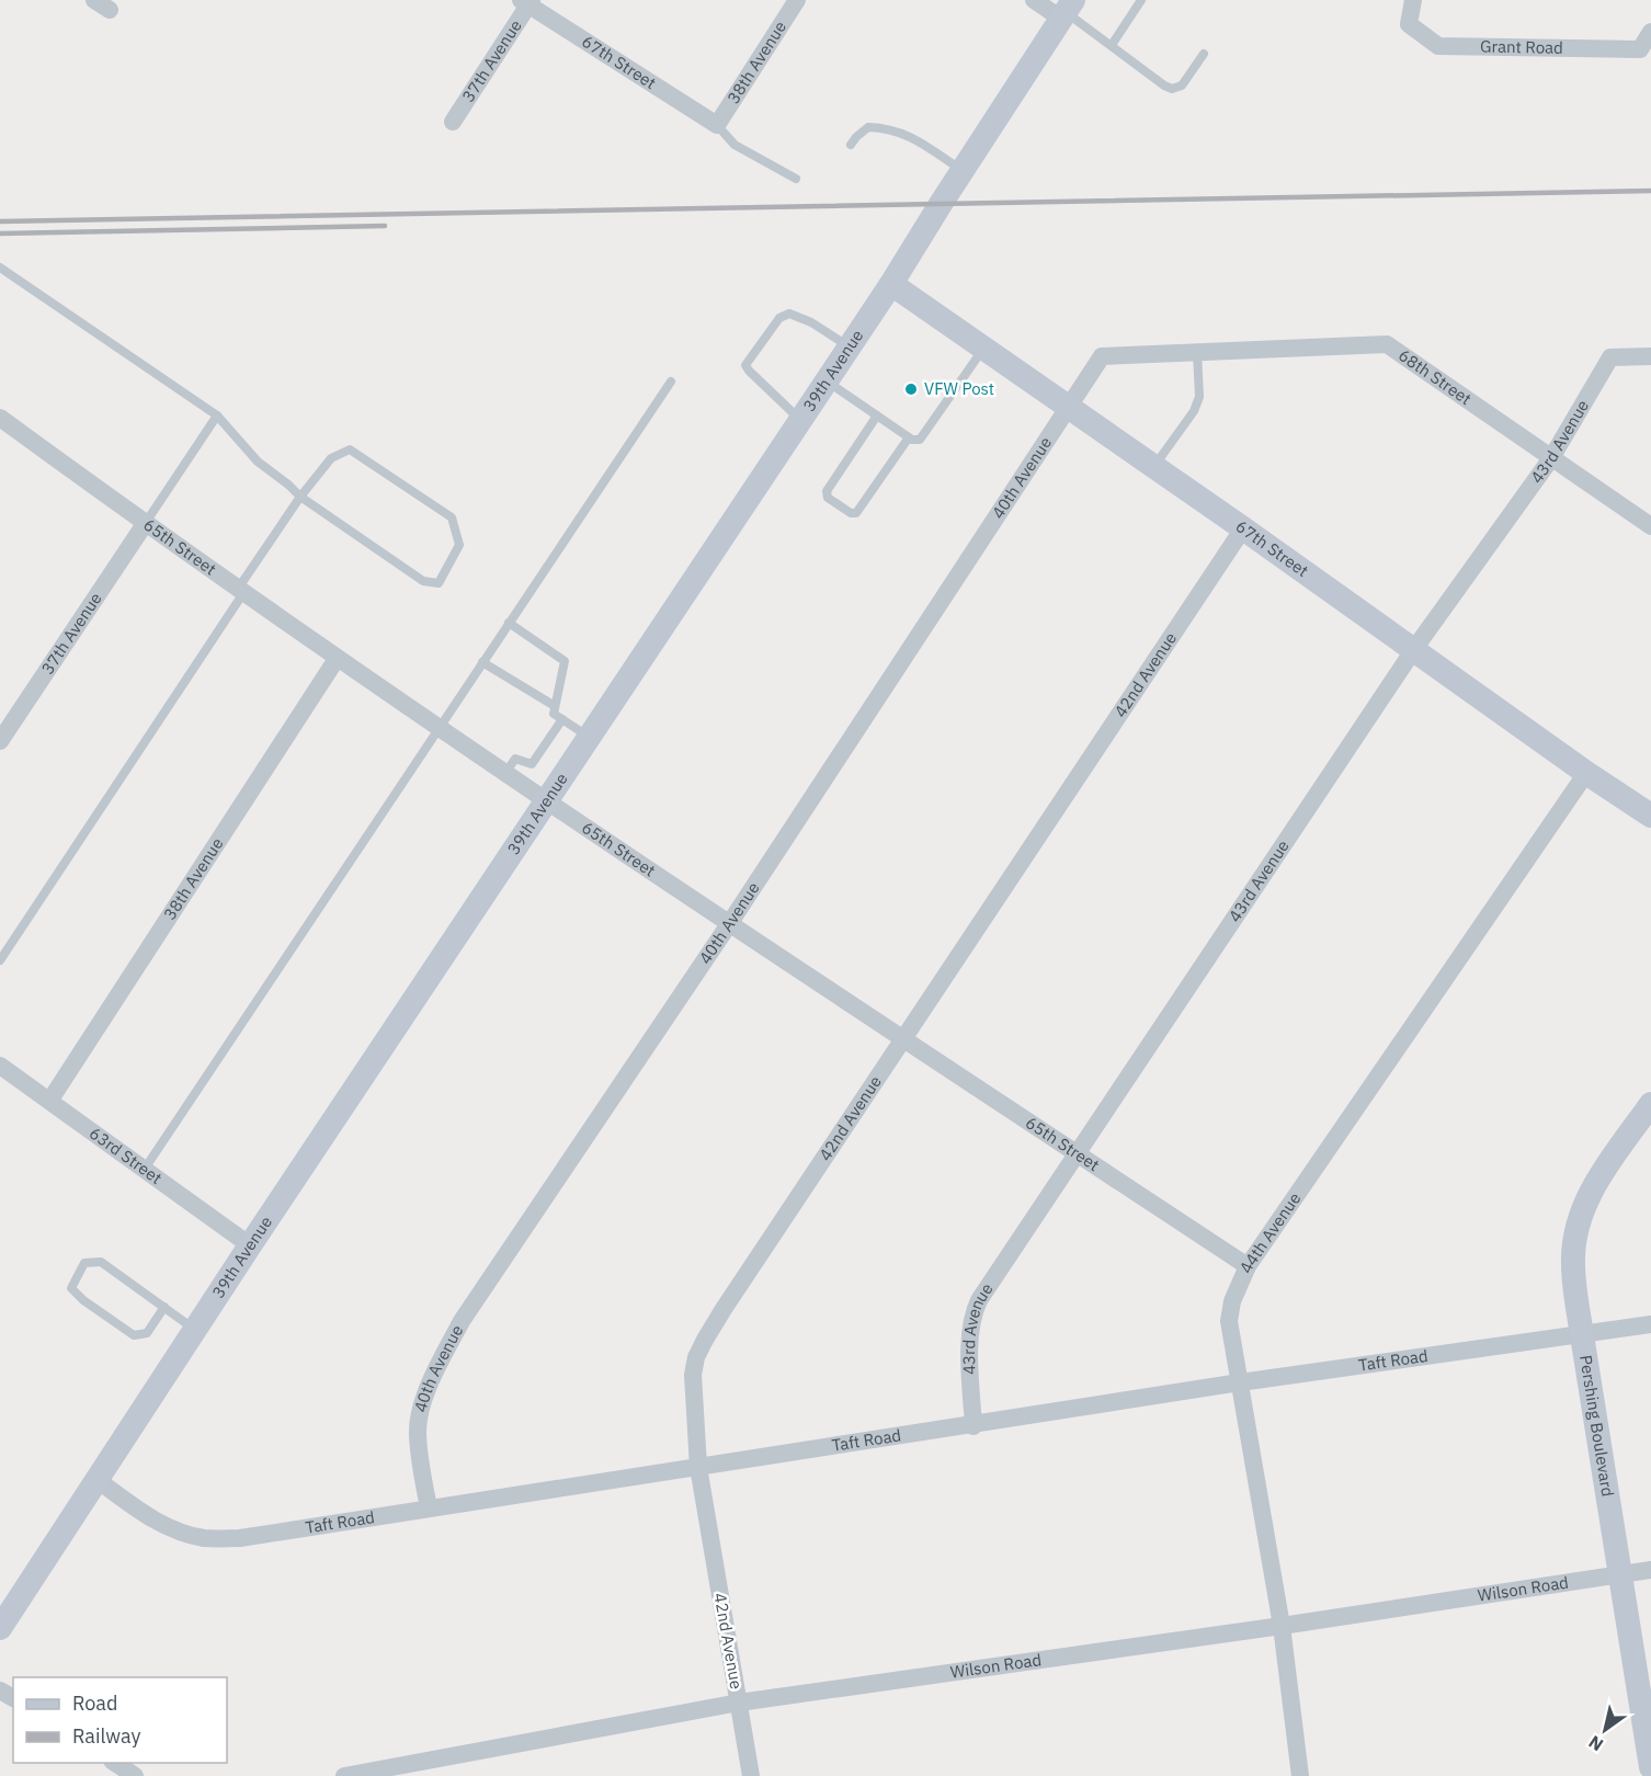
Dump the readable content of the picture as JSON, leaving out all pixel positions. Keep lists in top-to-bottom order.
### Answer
{
  "streets": {
    "main road": ["67th Street", "39th Avenue", "Pershing Boulevard"],
    "street": [
      "Grant Road",
      "37th Avenue",
      "38th Avenue",
      "68th Street",
      "43rd Avenue",
      "40th Avenue",
      "65th Street",
      "42nd Avenue",
      "63rd Street",
      "44th Avenue",
      "Taft Road",
      "Wilson Road"
    ]
  },
  "crossings": [
    ["37th Avenue", "67th Street"],
    ["37th Avenue", "65th Street"],
    ["67th Street", "38th Avenue"],
    ["67th Street", "39th Avenue"],
    ["67th Street", "43rd Avenue"],
    ["67th Street", "40th Avenue"],
    ["67th Street", "42nd Avenue"],
    ["67th Street", "44th Avenue"],
    ["38th Avenue", "65th Street"],
    ["38th Avenue", "63rd Street"],
    ["39th Avenue", "65th Street"],
    ["39th Avenue", "63rd Street"],
    ["39th Avenue", "Taft Road"],
    ["68th Street", "43rd Avenue"],
    ["68th Street", "40th Avenue"],
    ["43rd Avenue", "65th Street"],
    ["43rd Avenue", "Taft Road"],
    ["40th Avenue", "65th Street"],
    ["40th Avenue", "Taft Road"],
    ["65th Street", "42nd Avenue"],
    ["65th Street", "44th Avenue"],
    ["42nd Avenue", "Taft Road"],
    ["42nd Avenue", "Wilson Road"],
    ["44th Avenue", "Taft Road"],
    ["44th Avenue", "Wilson Road"],
    ["Taft Road", "Pershing Boulevard"],
    ["Pershing Boulevard", "Wilson Road"]
  ],
  "places": ["VFW Post"],
  "legend": ["Road", "Railway"],
  "north": "bottom left"
}
